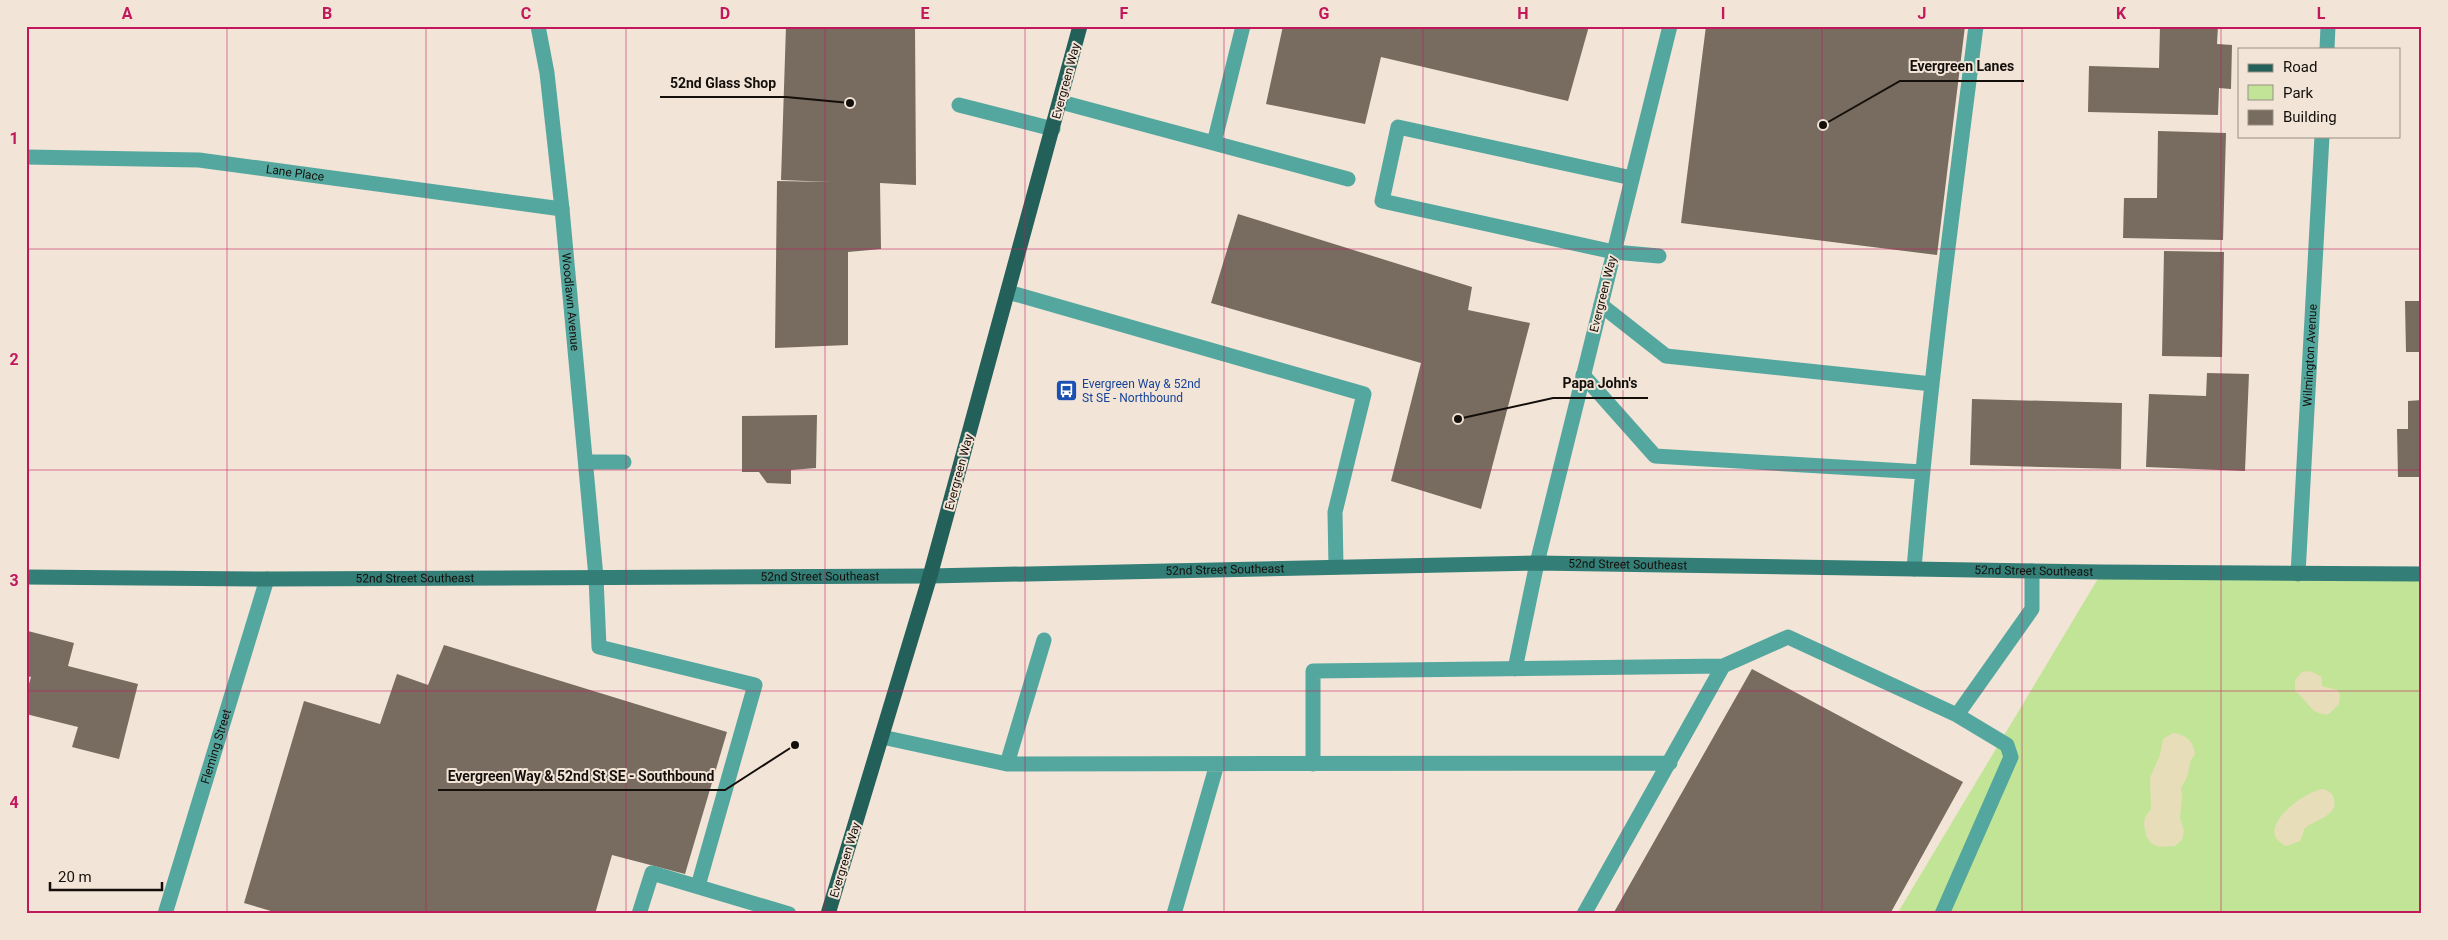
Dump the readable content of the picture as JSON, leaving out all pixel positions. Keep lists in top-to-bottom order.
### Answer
{
  "streets": {
    "main road": ["Evergreen Way"],
    "street": [
      "Lane Place",
      "Woodlawn Avenue",
      "Wilmington Avenue",
      "52nd Street Southeast",
      "Fleming Street"
    ]
  },
  "crossings": [
    ["Evergreen Way", "52nd Street Southeast"],
    ["Lane Place", "Woodlawn Avenue"],
    ["Woodlawn Avenue", "52nd Street Southeast"],
    ["Wilmington Avenue", "52nd Street Southeast"],
    ["52nd Street Southeast", "Fleming Street"]
  ],
  "places": {
    "other": [
      "52nd Glass Shop",
      "Evergreen Lanes",
      "Papa John's",
      "Evergreen Way & 52nd St SE - Southbound"
    ],
    "bus stop": ["Evergreen Way & 52nd St SE - Northbound"]
  },
  "legend": ["Road", "Park", "Building"],
  "scale_bar": "20 m",
  "grid": {
    "columns": [
      "A",
      "B",
      "C",
      "D",
      "E",
      "F",
      "G",
      "H",
      "I",
      "J",
      "K",
      "L"
    ],
    "rows": [
      "1",
      "2",
      "3",
      "4"
    ]
  }
}
